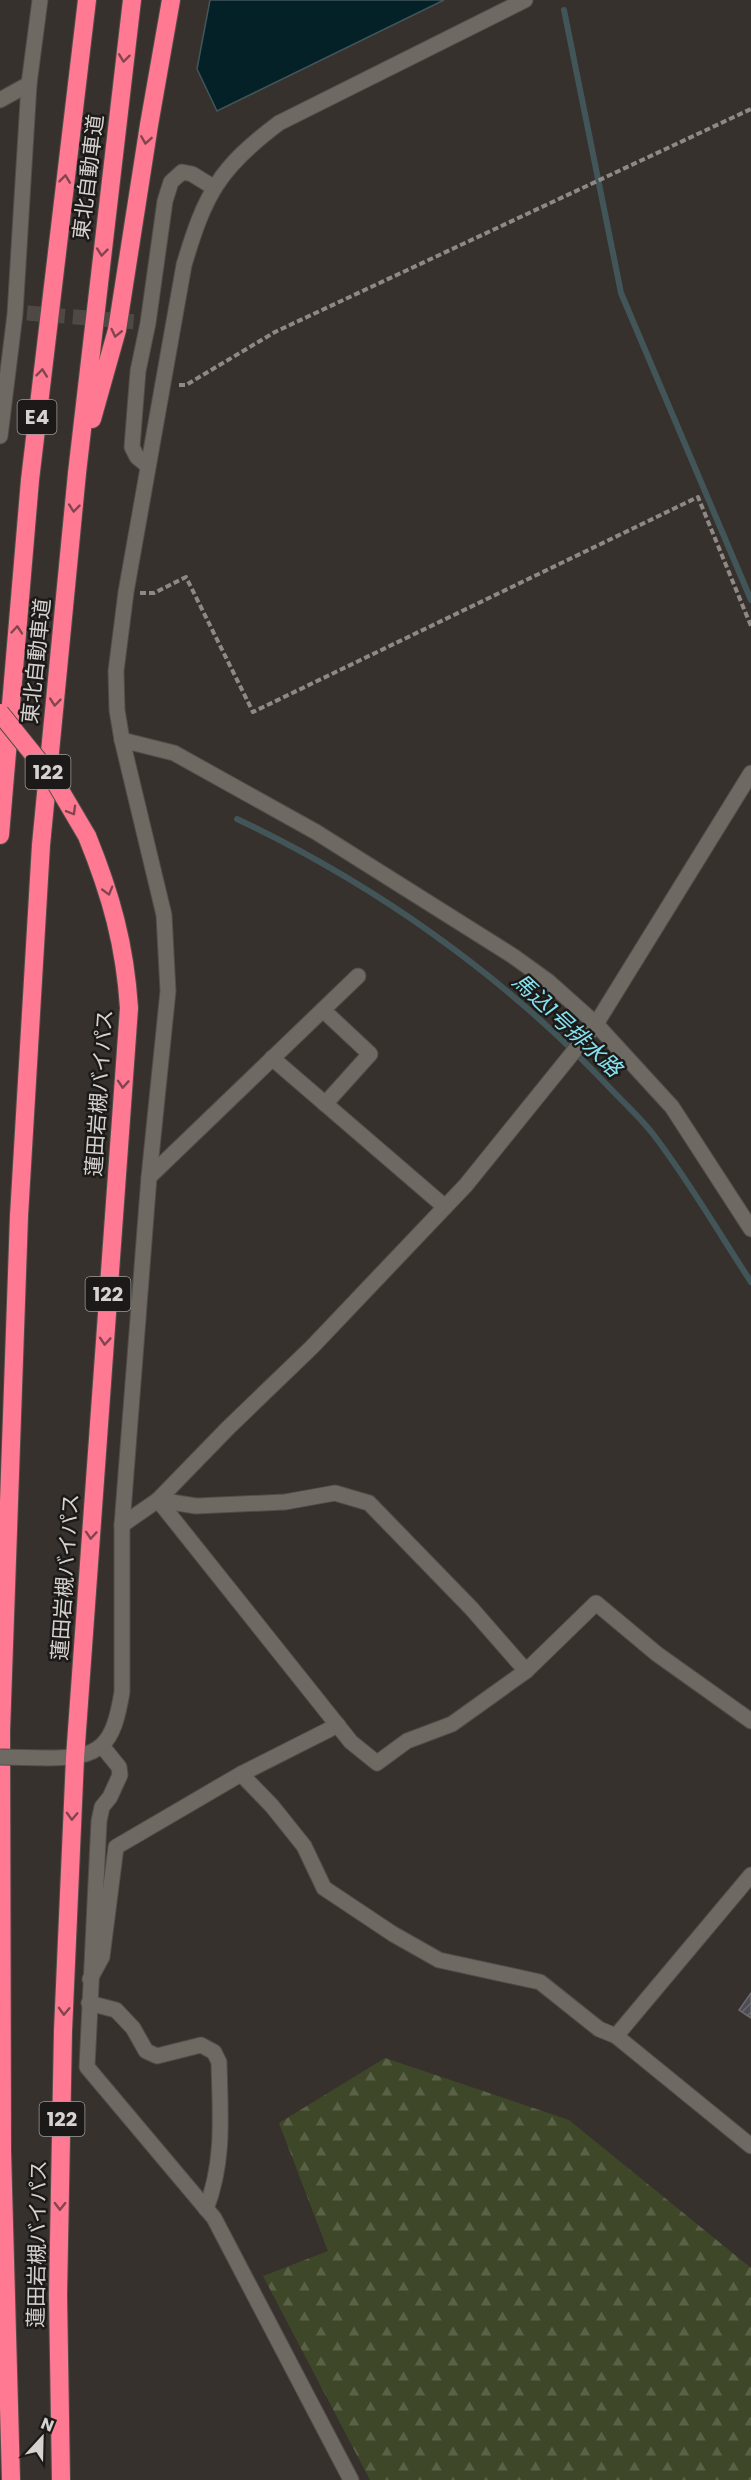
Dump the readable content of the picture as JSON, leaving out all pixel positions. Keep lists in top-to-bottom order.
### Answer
{
  "streets": {
    "highway": [
      "東北自動車道",
      "E4",
      "122",
      "蓮田岩槻バイパス"
    ]
  },
  "one_way": ["蓮田岩槻バイパス"],
  "water": ["馬込1号排水路"],
  "north": "top"
}
